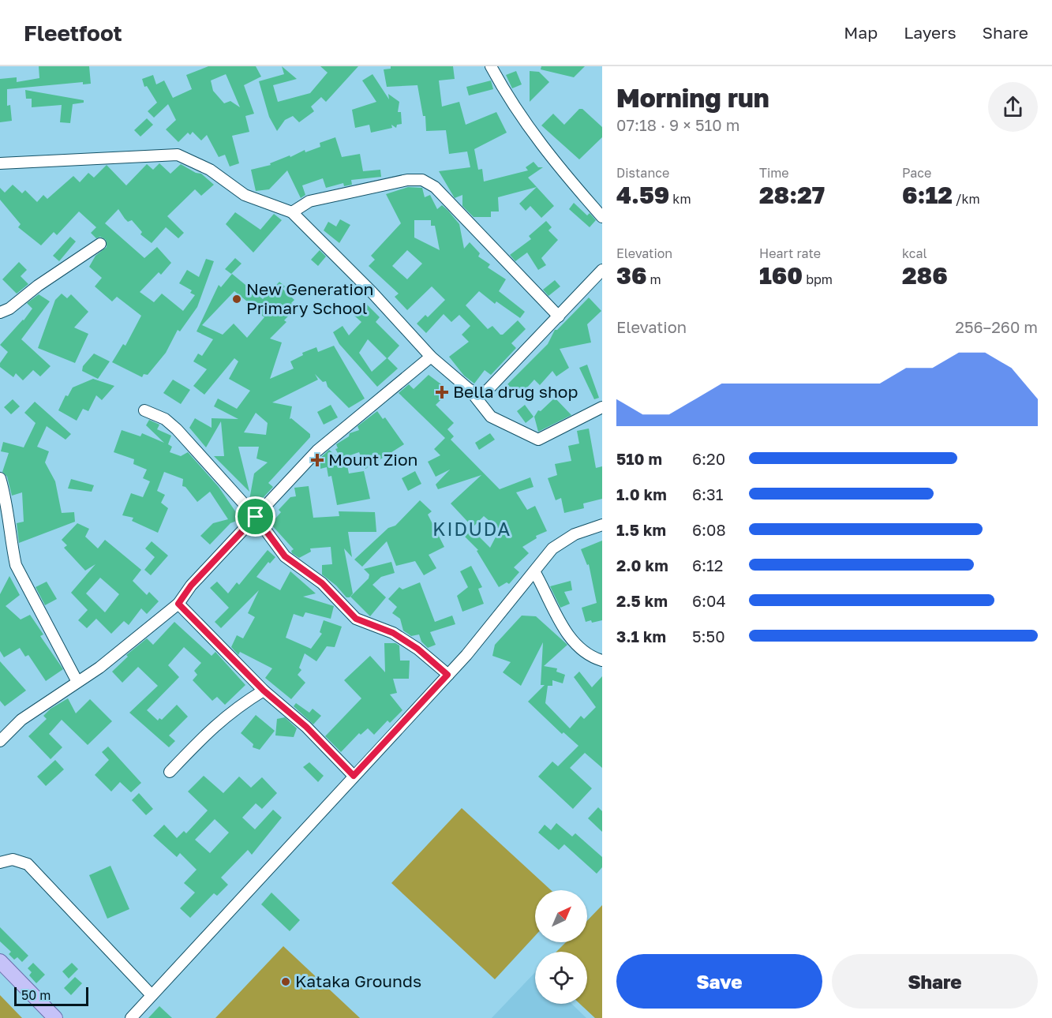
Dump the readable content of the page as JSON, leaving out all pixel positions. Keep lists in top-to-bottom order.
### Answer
{
  "districts": ["KIDUDA"],
  "places": {
    "other": ["New Generation Primary School", "Kataka Grounds"],
    "health": ["Bella drug shop", "Mount Zion"]
  },
  "scale_bar": "50 m",
  "north": "top right",
  "page": {
    "header": "Fleetfoot",
    "nav": ["Map", "Layers", "Share"],
    "heading": ["Morning run", "07:18 · 9 × 510 m"],
    "stats": [
      ["Distance", "4.59 km"],
      ["Time", "28:27"],
      ["Pace", "6:12 /km"],
      ["Elevation", "36 m"],
      ["Heart rate", "160 bpm"],
      ["kcal", "286"]
    ],
    "chart": ["Elevation", "256–260 m"],
    "list": [
      {
        "name": "510 m",
        "note": "6:20"
      },
      {
        "name": "1.0 km",
        "note": "6:31"
      },
      {
        "name": "1.5 km",
        "note": "6:08"
      },
      {
        "name": "2.0 km",
        "note": "6:12"
      },
      {
        "name": "2.5 km",
        "note": "6:04"
      },
      {
        "name": "3.1 km",
        "note": "5:50"
      }
    ],
    "buttons": ["Save", "Share"],
    "scale": "50 m"
  }
}
